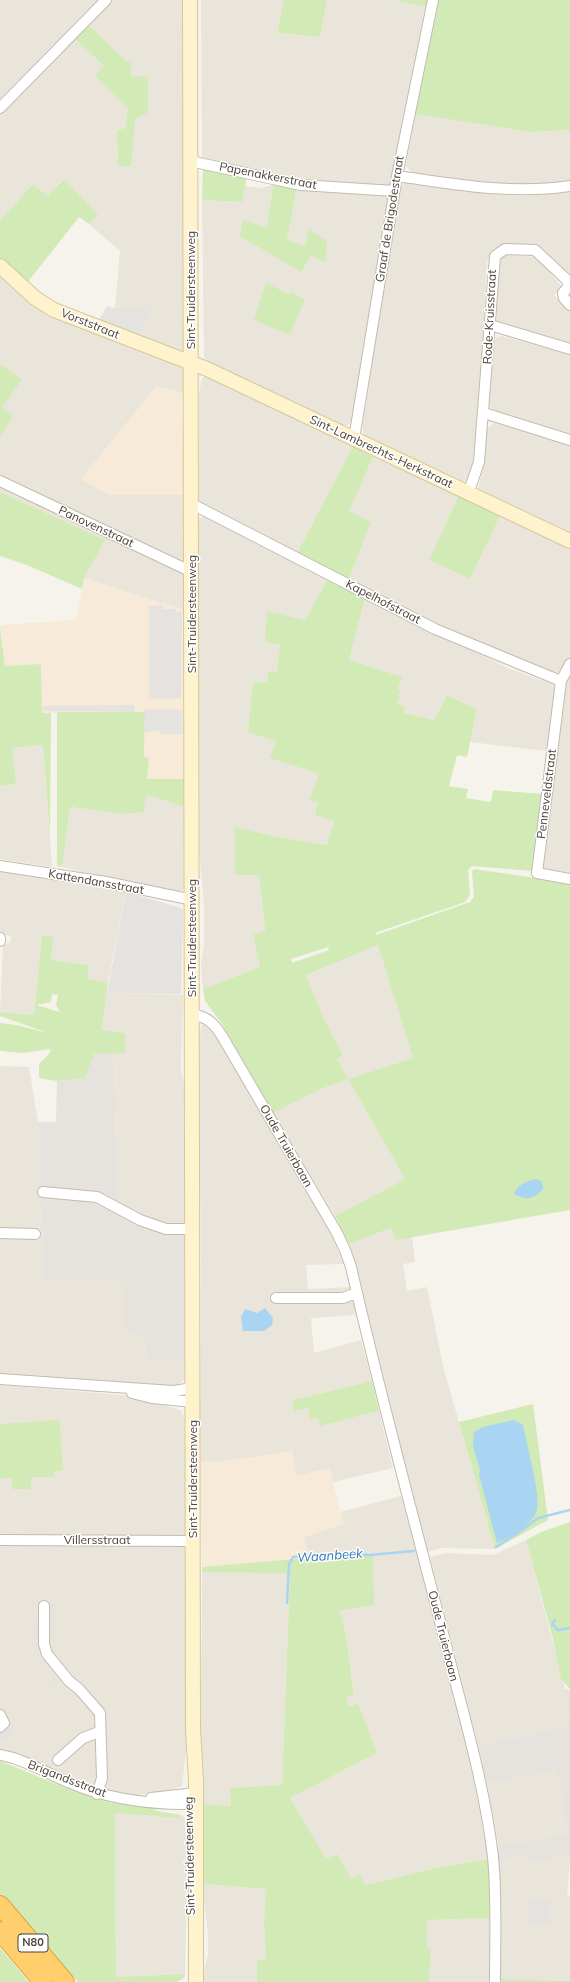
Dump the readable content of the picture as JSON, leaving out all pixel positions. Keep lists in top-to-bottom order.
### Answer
{
  "streets": {
    "highway": ["N80"],
    "main road": ["Sint-Truidersteenweg", "Vorststraat", "Sint-Lambrechts-Herkstraat"],
    "street": [
      "Papenakkerstraat",
      "Graaf de Brigodestraat",
      "Rode-Kruisstraat",
      "Panovenstraat",
      "Kapelhofstraat",
      "Penneveldstraat",
      "Kattendansstraat",
      "Oude Truierbaan",
      "Villersstraat",
      "Brigandsstraat"
    ]
  },
  "crossings": [
    ["Papenakkerstraat", "Graaf de Brigodestraat"],
    ["Papenakkerstraat", "Sint-Truidersteenweg"],
    ["Graaf de Brigodestraat", "Sint-Lambrechts-Herkstraat"],
    ["Sint-Truidersteenweg", "Vorststraat"],
    ["Sint-Truidersteenweg", "Sint-Lambrechts-Herkstraat"],
    ["Sint-Truidersteenweg", "Panovenstraat"],
    ["Sint-Truidersteenweg", "Kapelhofstraat"],
    ["Sint-Truidersteenweg", "Kattendansstraat"],
    ["Sint-Truidersteenweg", "Oude Truierbaan"],
    ["Sint-Truidersteenweg", "Villersstraat"],
    ["Sint-Truidersteenweg", "Brigandsstraat"],
    ["Rode-Kruisstraat", "Sint-Lambrechts-Herkstraat"],
    ["Vorststraat", "Sint-Lambrechts-Herkstraat"],
    ["Kapelhofstraat", "Penneveldstraat"]
  ],
  "water": ["Waanbeek"]
}
